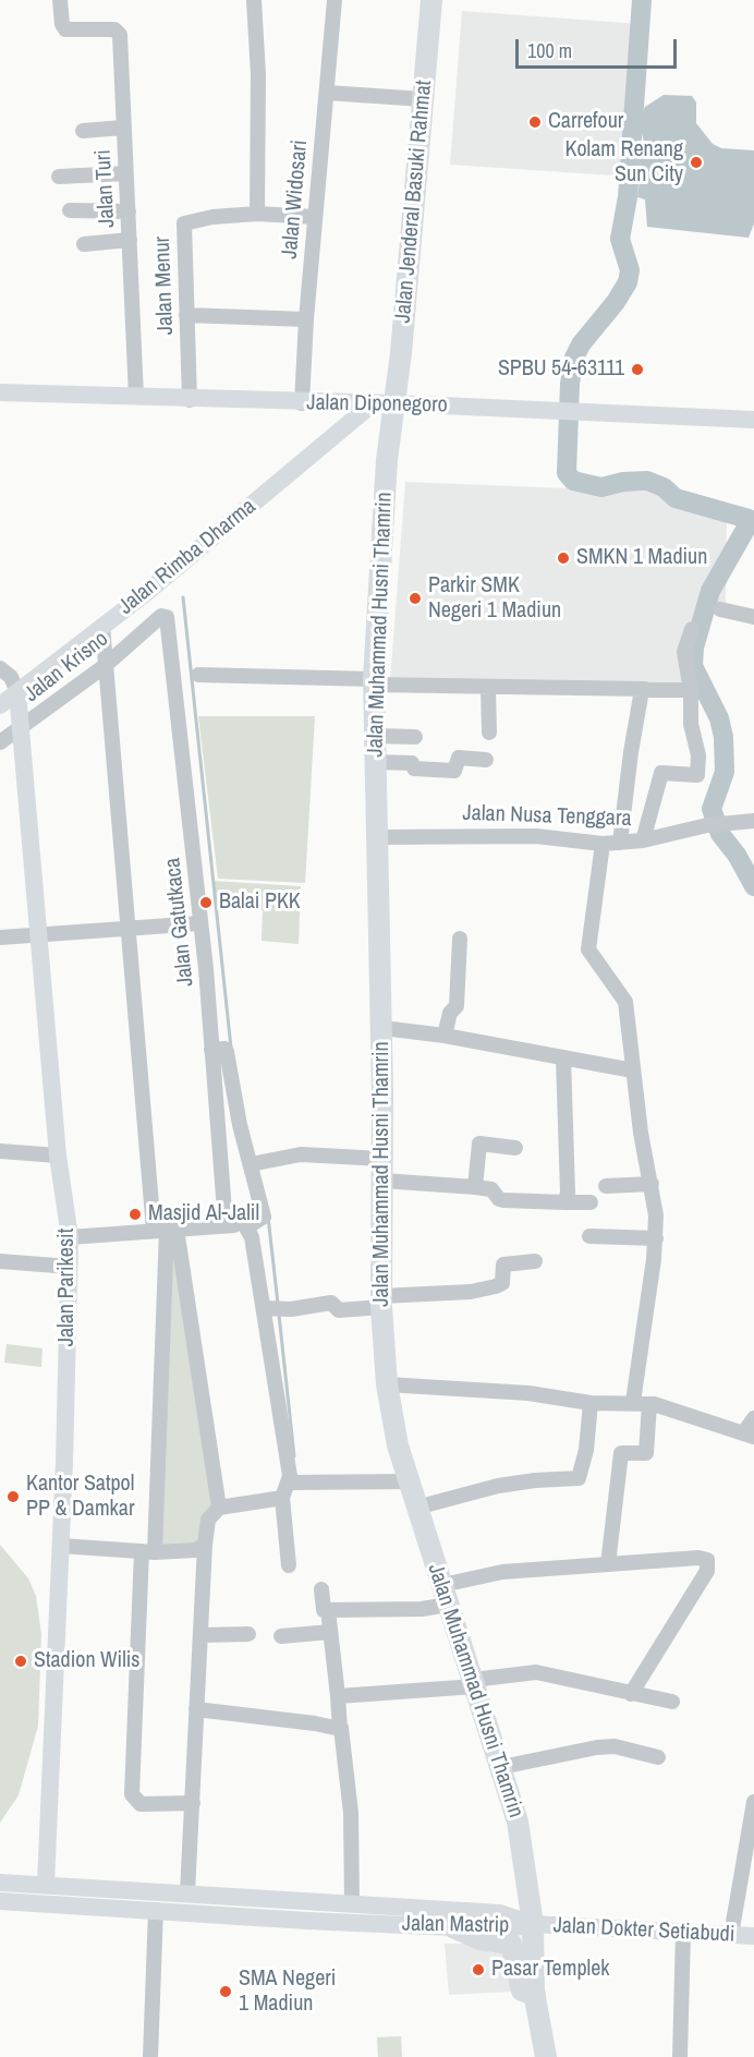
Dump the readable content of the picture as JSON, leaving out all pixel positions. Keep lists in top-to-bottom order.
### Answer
{
  "streets": {
    "highway": ["Jalan Jenderal Basuki Rahmat", "Jalan Muhammad Husni Thamrin"],
    "main road": [
      "Jalan Diponegoro",
      "Jalan Rimba Dharma",
      "Jalan Parikesit",
      "Jalan Mastrip",
      "Jalan Dokter Setiabudi"
    ],
    "street": [
      "Jalan Turi",
      "Jalan Widosari",
      "Jalan Menur",
      "Jalan Krisno",
      "Jalan Nusa Tenggara",
      "Jalan Gatutkaca"
    ]
  },
  "crossings": [
    ["Jalan Turi", "Jalan Diponegoro"],
    ["Jalan Widosari", "Jalan Menur"],
    ["Jalan Widosari", "Jalan Diponegoro"],
    ["Jalan Jenderal Basuki Rahmat", "Jalan Diponegoro"],
    ["Jalan Jenderal Basuki Rahmat", "Jalan Rimba Dharma"],
    ["Jalan Jenderal Basuki Rahmat", "Jalan Muhammad Husni Thamrin"],
    ["Jalan Menur", "Jalan Diponegoro"],
    ["Jalan Diponegoro", "Jalan Rimba Dharma"],
    ["Jalan Diponegoro", "Jalan Muhammad Husni Thamrin"],
    ["Jalan Rimba Dharma", "Jalan Muhammad Husni Thamrin"],
    ["Jalan Rimba Dharma", "Jalan Parikesit"],
    ["Jalan Muhammad Husni Thamrin", "Jalan Nusa Tenggara"],
    ["Jalan Muhammad Husni Thamrin", "Jalan Mastrip"],
    ["Jalan Muhammad Husni Thamrin", "Jalan Dokter Setiabudi"],
    ["Jalan Krisno", "Jalan Gatutkaca"],
    ["Jalan Krisno", "Jalan Parikesit"],
    ["Jalan Parikesit", "Jalan Mastrip"],
    ["Jalan Mastrip", "Jalan Dokter Setiabudi"]
  ],
  "places": [
    "Carrefour",
    "Kolam Renang Sun City",
    "SPBU 54-63111",
    "SMKN 1 Madiun",
    "Parkir SMK Negeri 1 Madiun",
    "Balai PKK",
    "Masjid Al-Jalil",
    "Kantor Satpol PP & Damkar",
    "Stadion Wilis",
    "Pasar Templek",
    "SMA Negeri 1 Madiun"
  ],
  "scale_bar": "100 m"
}
